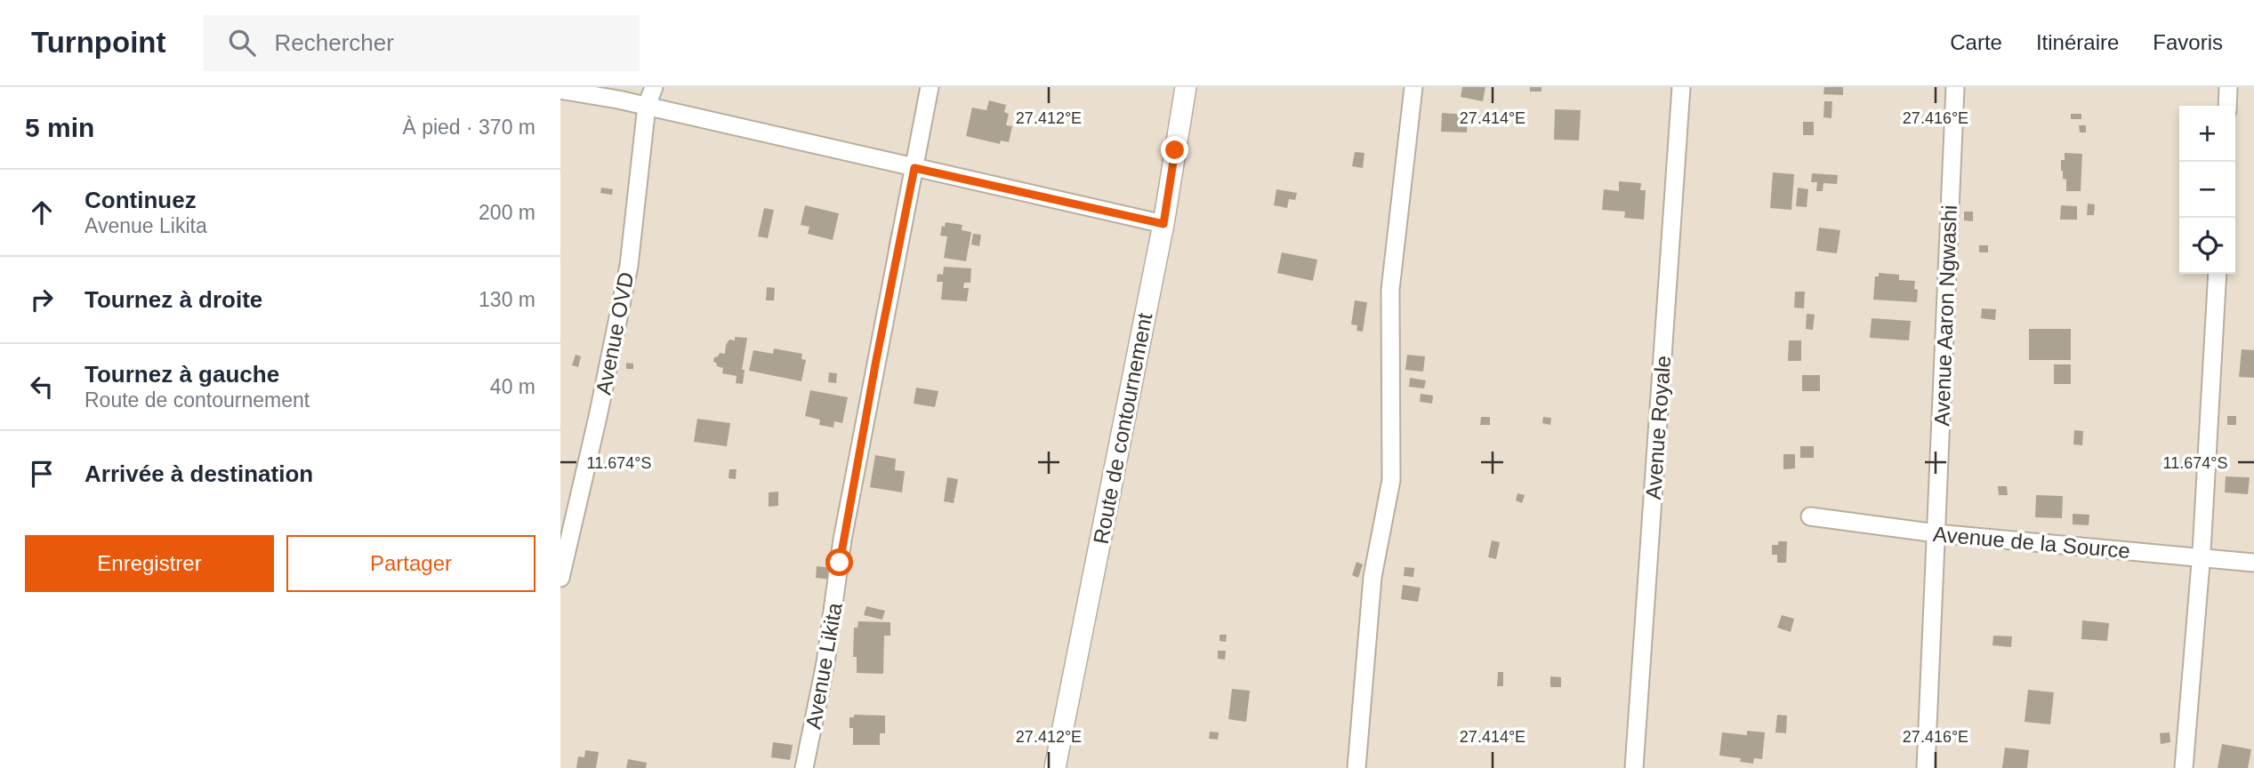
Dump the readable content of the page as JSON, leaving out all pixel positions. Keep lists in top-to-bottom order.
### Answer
{
  "streets": {
    "street": [
      "Avenue Aaron Ngwashi",
      "Avenue OVD",
      "Avenue Royale",
      "Route de contournement",
      "Avenue de la Source",
      "Avenue Likita"
    ]
  },
  "crossings": [
    ["Avenue Aaron Ngwashi", "Avenue de la Source"]
  ],
  "page": {
    "header": "Turnpoint",
    "search": "Rechercher",
    "nav": ["Carte", "Itinéraire", "Favoris"],
    "heading": ["5 min", "À pied · 370 m"],
    "map_buttons": ["+", "−"],
    "list": [
      ["Continuez", "Avenue Likita", "200 m"],
      ["Tournez à droite", "130 m"],
      ["Tournez à gauche", "Route de contournement", "40 m"],
      "Arrivée à destination"
    ],
    "buttons": ["Enregistrer", "Partager"]
  },
  "coordinates": [
    "27.412°E",
    "27.414°E",
    "27.416°E",
    "11.674°S"
  ]
}
